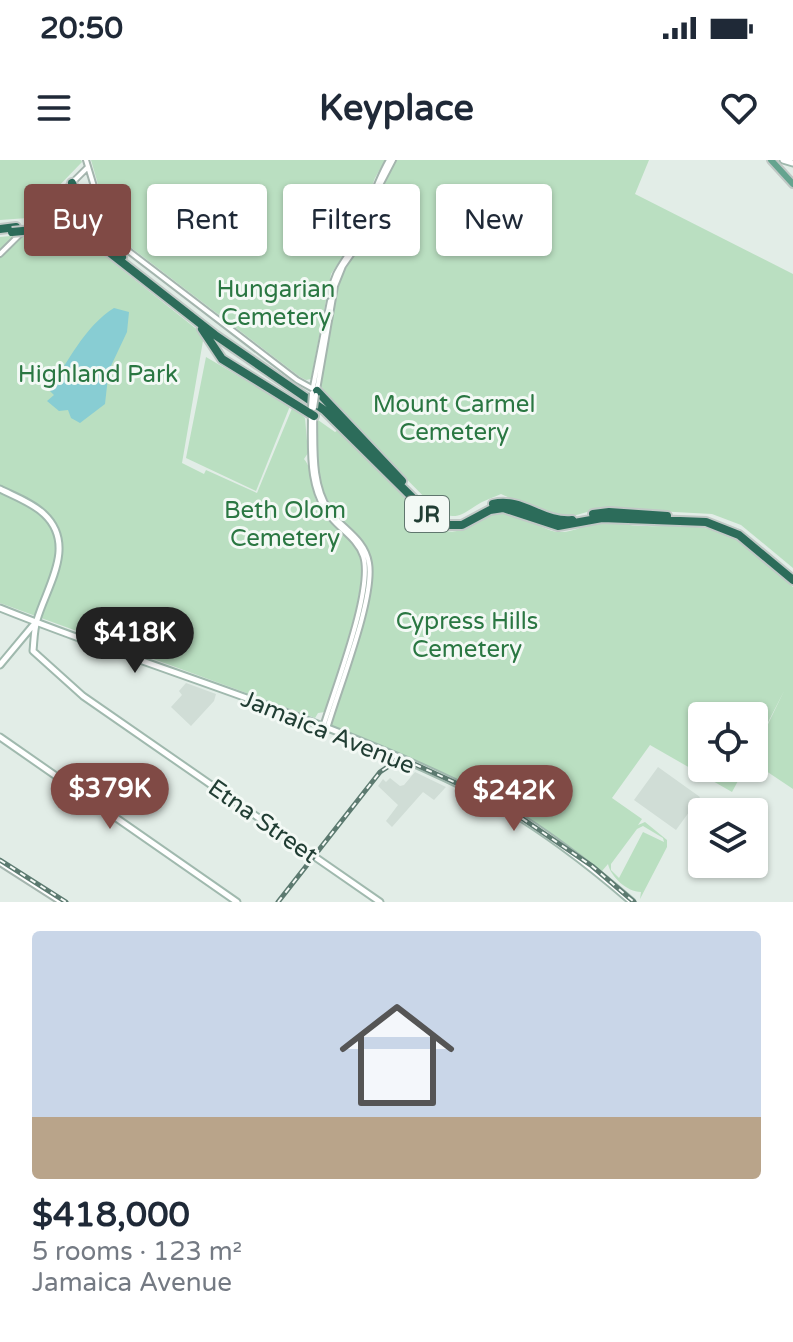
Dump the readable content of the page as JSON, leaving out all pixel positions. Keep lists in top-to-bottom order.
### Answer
{
  "streets": {
    "highway": ["JR"],
    "main road": ["Jamaica Avenue", "Etna Street"]
  },
  "crossings": [
    ["Jamaica Avenue", "Etna Street"]
  ],
  "parks": [
    "Hungarian Cemetery",
    "Highland Park",
    "Mount Carmel Cemetery",
    "Beth Olom Cemetery",
    "Cypress Hills Cemetery"
  ],
  "page": {
    "status": "20:50",
    "header": "Keyplace",
    "chip": [
      "Buy",
      "Rent",
      "Filters",
      "New"
    ],
    "price": ["$418K", "$379K", "$242K"],
    "list": [
      {
        "name": "$418,000",
        "note": "5 rooms · 123 m² · Jamaica Avenue"
      }
    ]
  }
}
